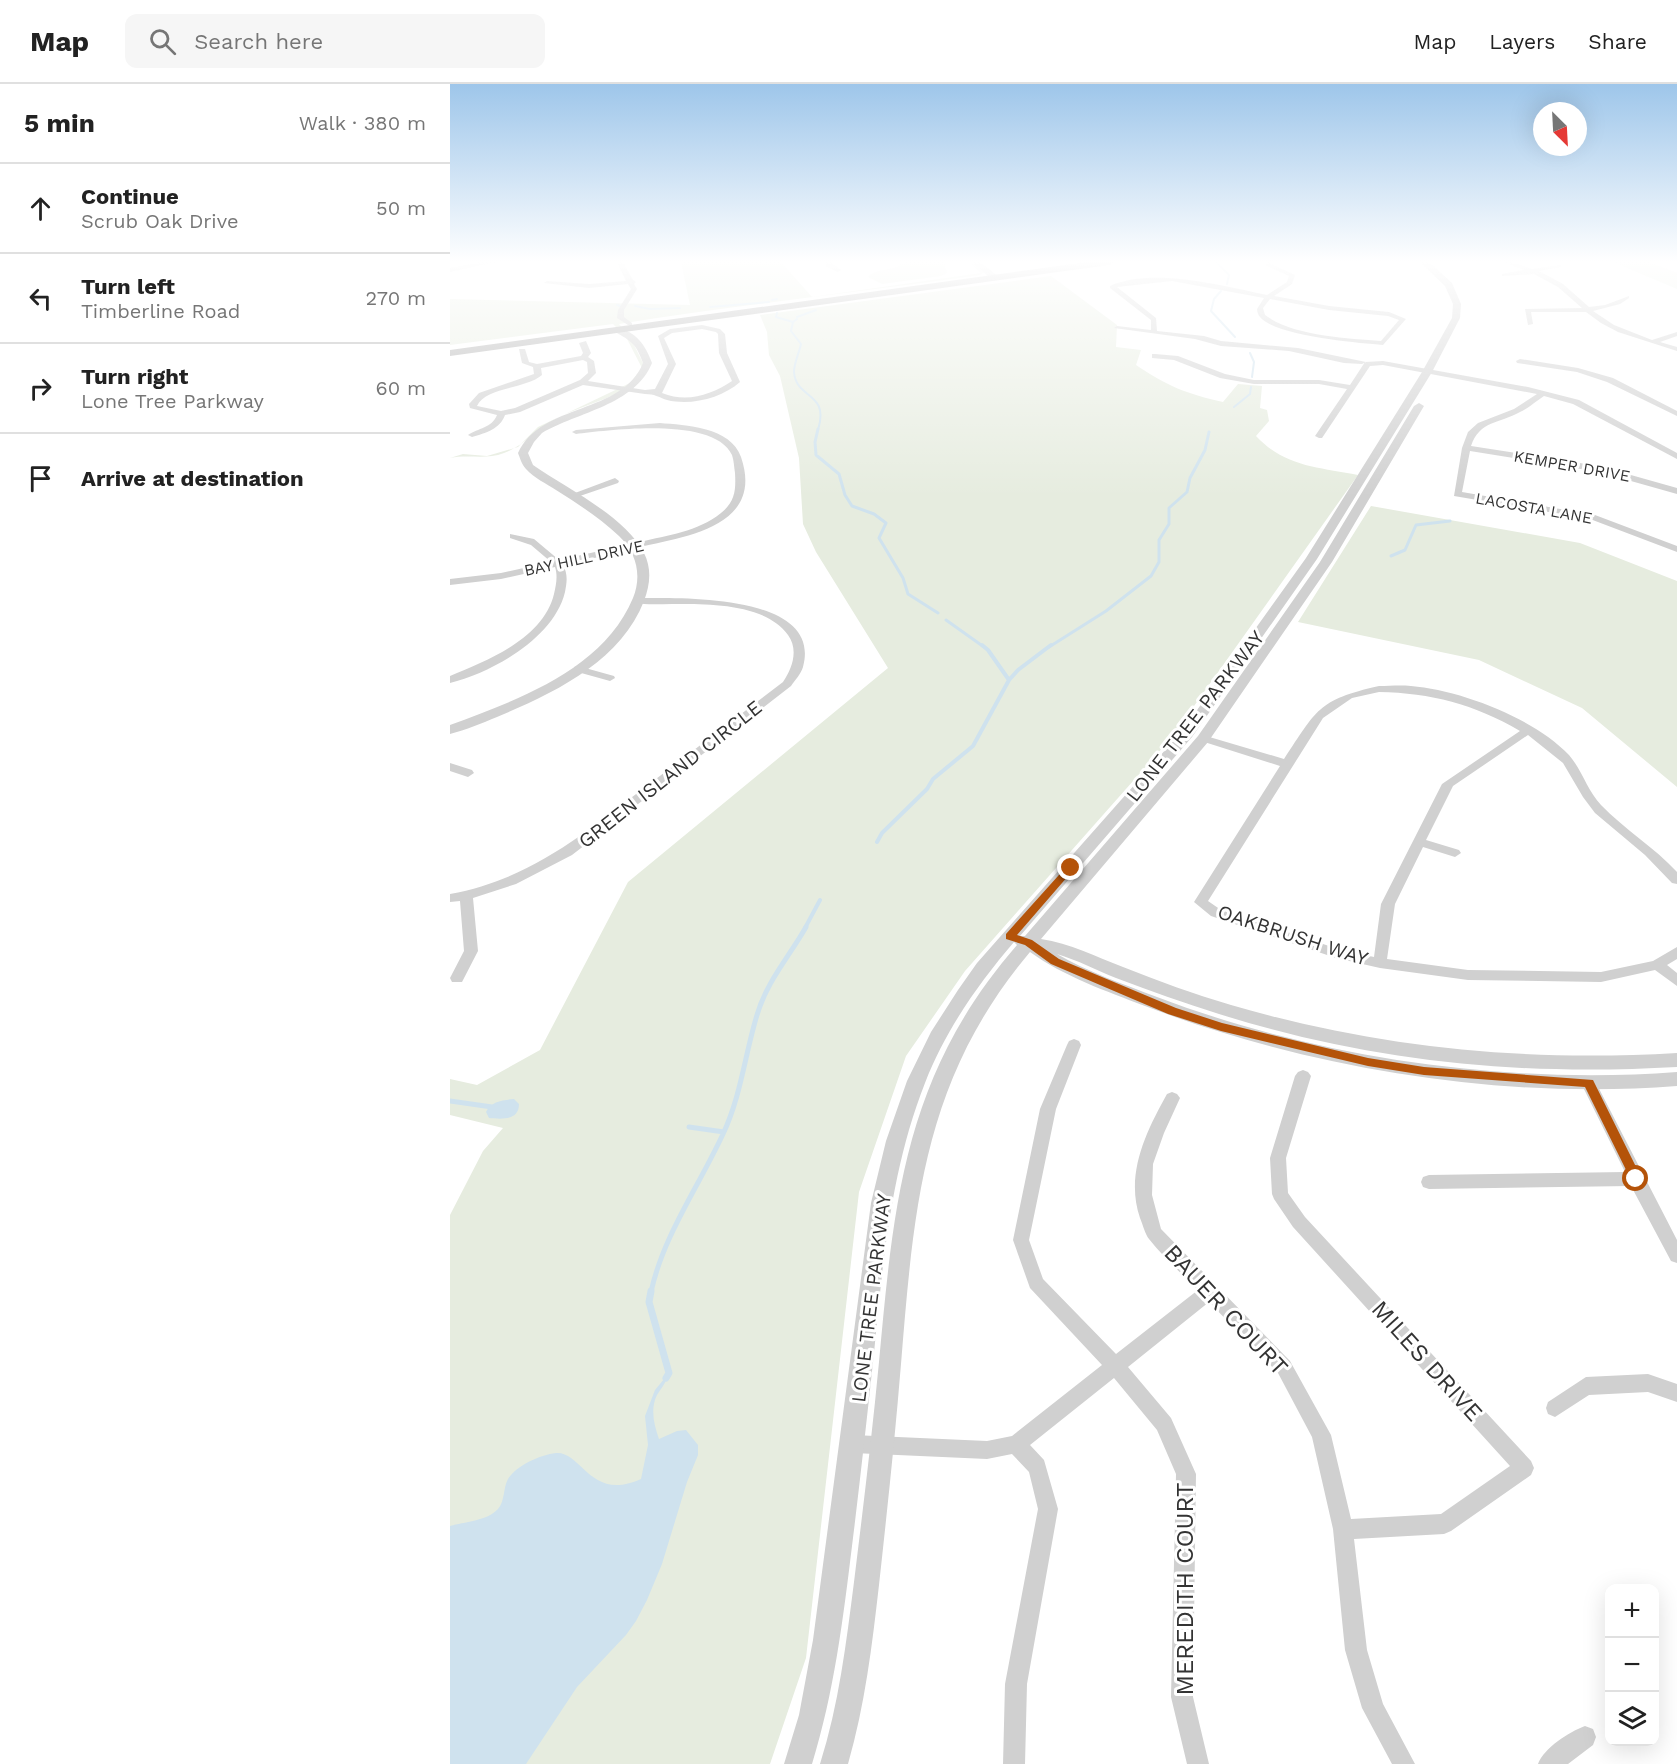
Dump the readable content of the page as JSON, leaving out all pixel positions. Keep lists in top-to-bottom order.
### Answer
{
  "streets": {
    "street": [
      "KEMPER DRIVE",
      "LACOSTA LANE",
      "BAY HILL DRIVE",
      "LONE TREE PARKWAY",
      "GREEN ISLAND CIRCLE",
      "OAKBRUSH WAY",
      "BAUER COURT",
      "MILES DRIVE",
      "MEREDITH COURT"
    ]
  },
  "crossings": [
    ["KEMPER DRIVE", "LACOSTA LANE"],
    ["BAUER COURT", "MILES DRIVE"]
  ],
  "north": "bottom right",
  "page": {
    "header": "Map",
    "search": "Search here",
    "nav": ["Map", "Layers", "Share"],
    "heading": ["5 min", "Walk · 380 m"],
    "list": [
      ["Continue", "Scrub Oak Drive", "50 m"],
      ["Turn left", "Timberline Road", "270 m"],
      ["Turn right", "Lone Tree Parkway", "60 m"],
      "Arrive at destination"
    ],
    "map_buttons": ["+", "−"]
  }
}
